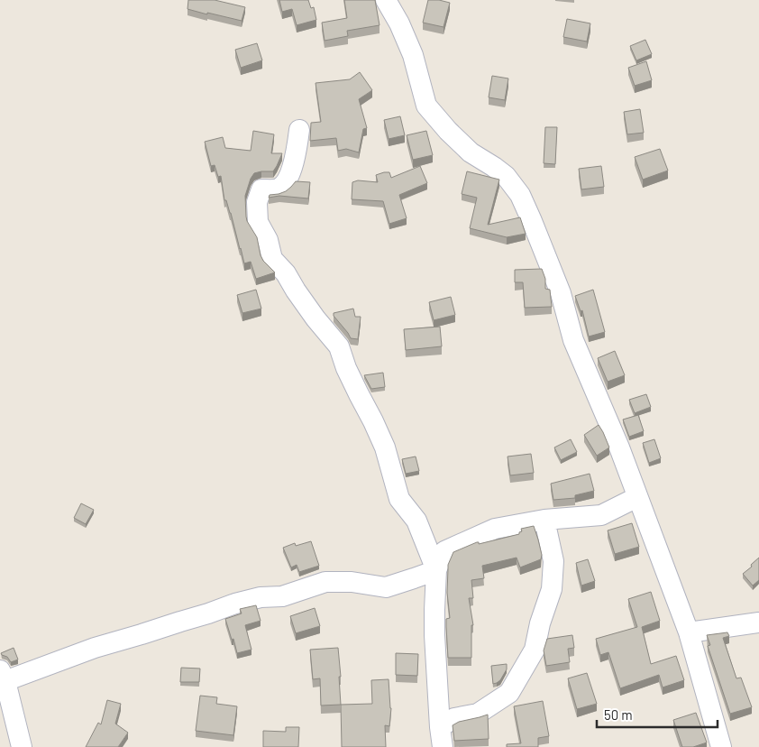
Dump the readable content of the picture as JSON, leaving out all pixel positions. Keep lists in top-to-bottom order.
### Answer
{
  "scale_bar": "50 m"
}
